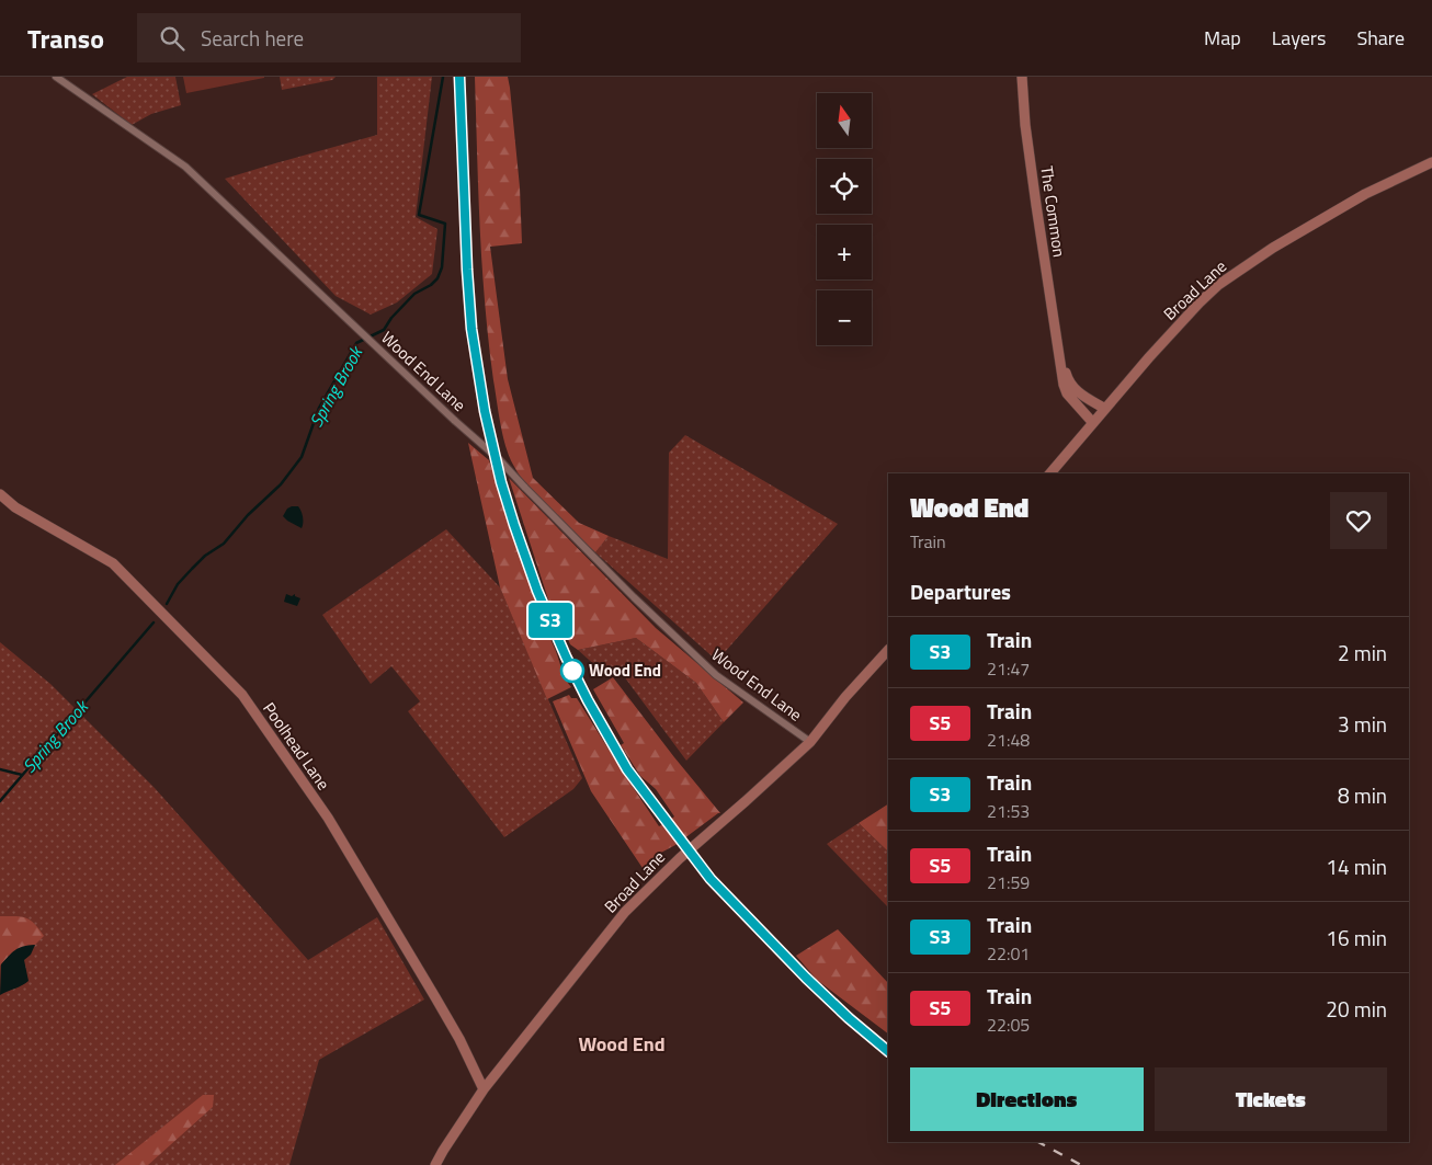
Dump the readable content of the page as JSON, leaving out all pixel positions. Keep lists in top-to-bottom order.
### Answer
{
  "streets": {
    "main road": ["The Common", "Broad Lane", "Poolhead Lane"],
    "street": ["Wood End Lane"]
  },
  "crossings": [
    ["The Common", "Broad Lane"],
    ["Broad Lane", "Wood End Lane"],
    ["Broad Lane", "Poolhead Lane"]
  ],
  "districts": ["Wood End"],
  "water": ["Spring Brook"],
  "places": ["Wood End"],
  "north": "top",
  "page": {
    "header": "Transo",
    "search": "Search here",
    "nav": ["Map", "Layers", "Share"],
    "on_map": "S3",
    "map_buttons": ["+", "−"],
    "heading": [
      ["Wood End", "Train"],
      "Departures"
    ],
    "list": [
      {
        "mark": "S3",
        "name": "Train",
        "note": "21:47",
        "value": "2 min"
      },
      {
        "mark": "S5",
        "name": "Train",
        "note": "21:48",
        "value": "3 min"
      },
      {
        "mark": "S3",
        "name": "Train",
        "note": "21:53",
        "value": "8 min"
      },
      {
        "mark": "S5",
        "name": "Train",
        "note": "21:59",
        "value": "14 min"
      },
      {
        "mark": "S3",
        "name": "Train",
        "note": "22:01",
        "value": "16 min"
      },
      {
        "mark": "S5",
        "name": "Train",
        "note": "22:05",
        "value": "20 min"
      }
    ],
    "buttons": ["Directions", "Tickets"]
  }
}
